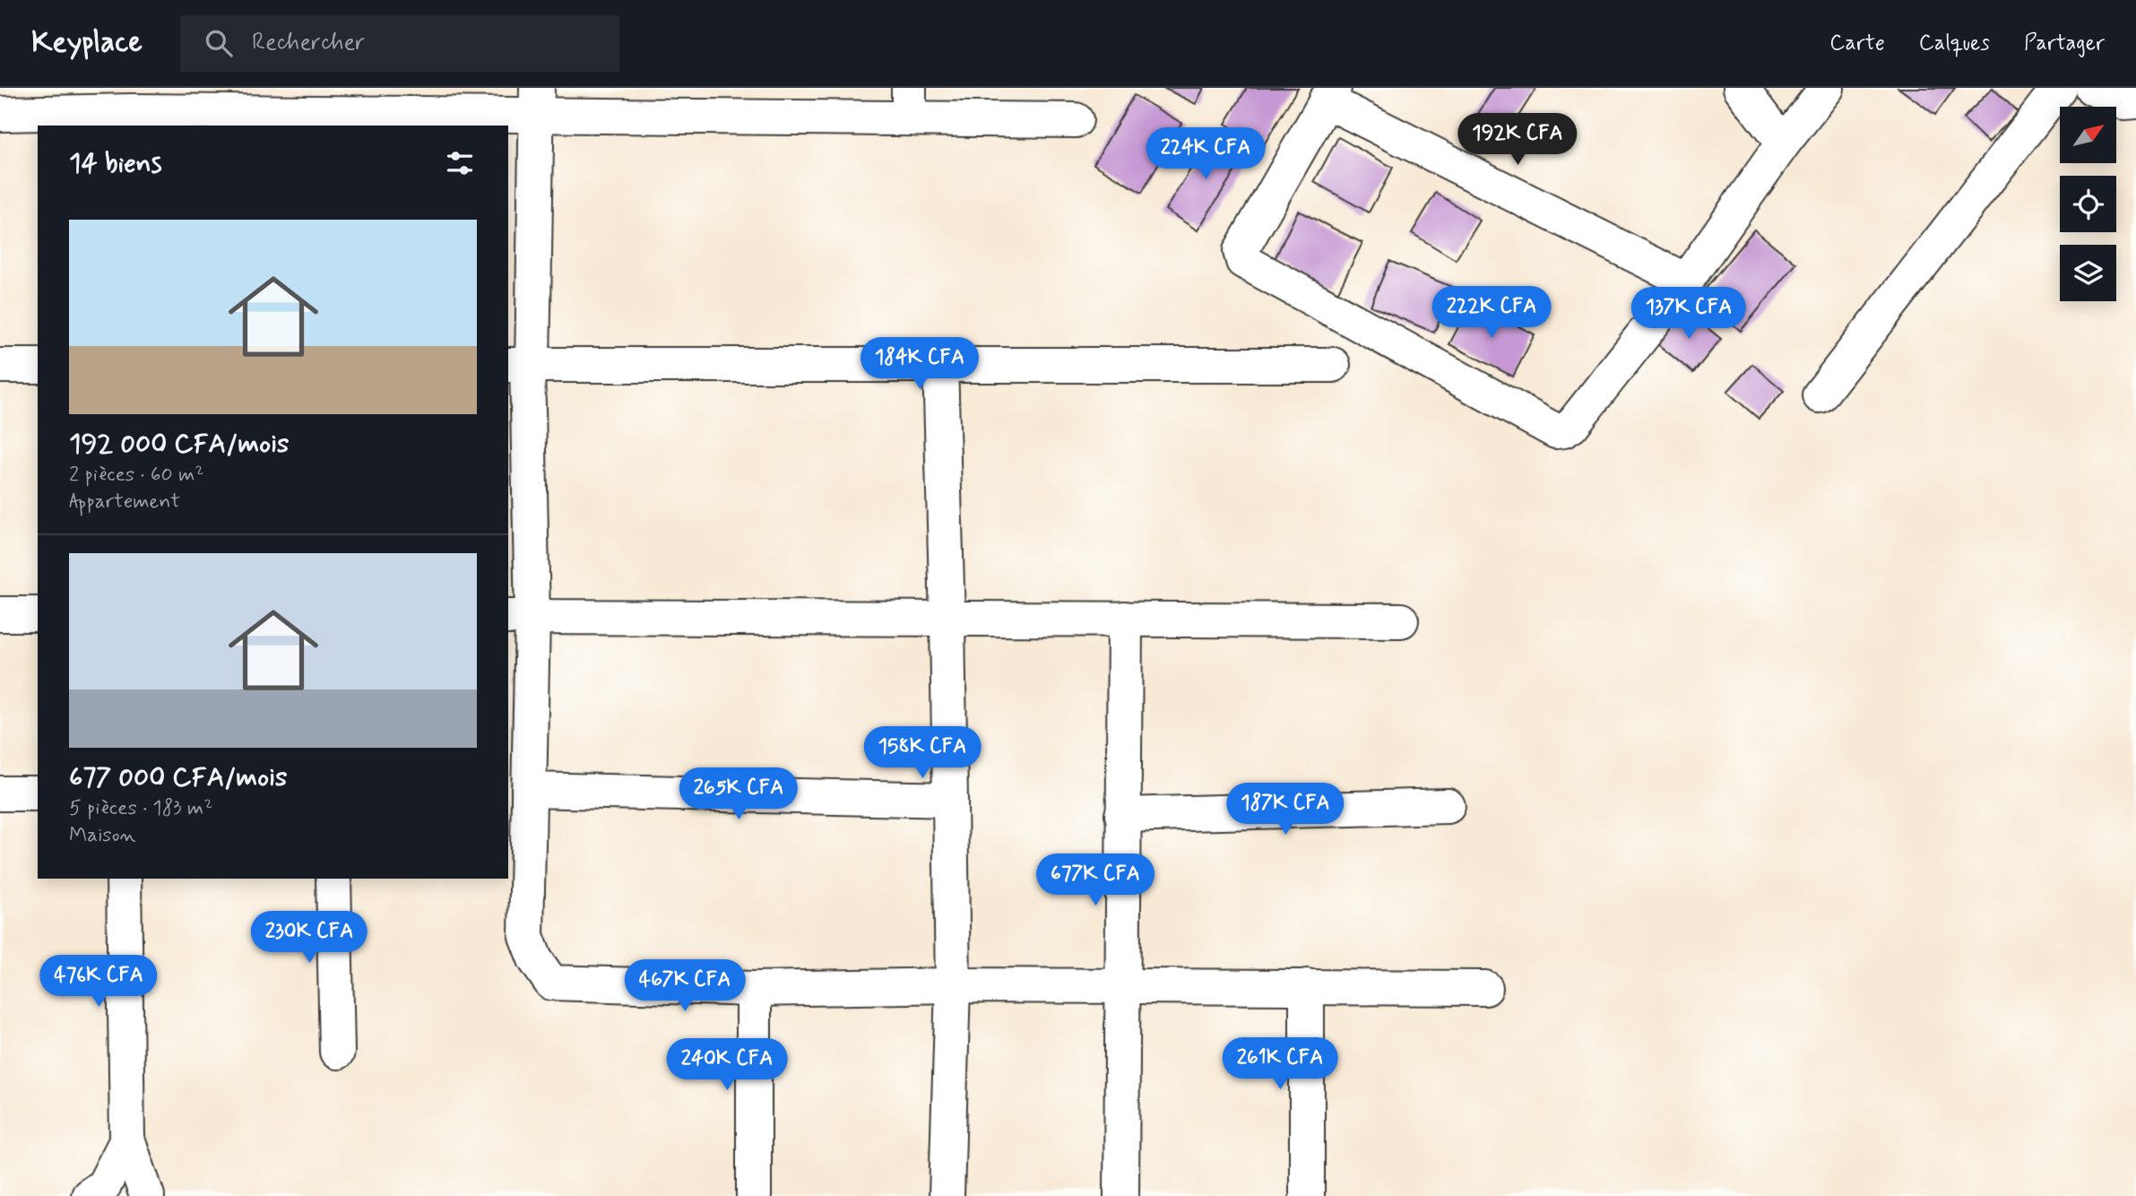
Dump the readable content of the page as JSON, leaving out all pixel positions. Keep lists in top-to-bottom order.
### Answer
{
  "north": "top right",
  "page": {
    "header": "Keyplace",
    "search": "Rechercher",
    "nav": ["Carte", "Calques", "Partager"],
    "price": [
      "192K CFA",
      "224K CFA",
      "222K CFA",
      "137K CFA",
      "184K CFA",
      "158K CFA",
      "265K CFA",
      "187K CFA",
      "677K CFA",
      "230K CFA",
      "476K CFA",
      "467K CFA",
      "261K CFA",
      "240K CFA"
    ],
    "heading": "14 biens",
    "list": [
      {
        "name": "192 000 CFA/mois",
        "note": "2 pièces · 60 m² · Appartement"
      },
      {
        "name": "677 000 CFA/mois",
        "note": "5 pièces · 183 m² · Maison"
      }
    ]
  }
}
